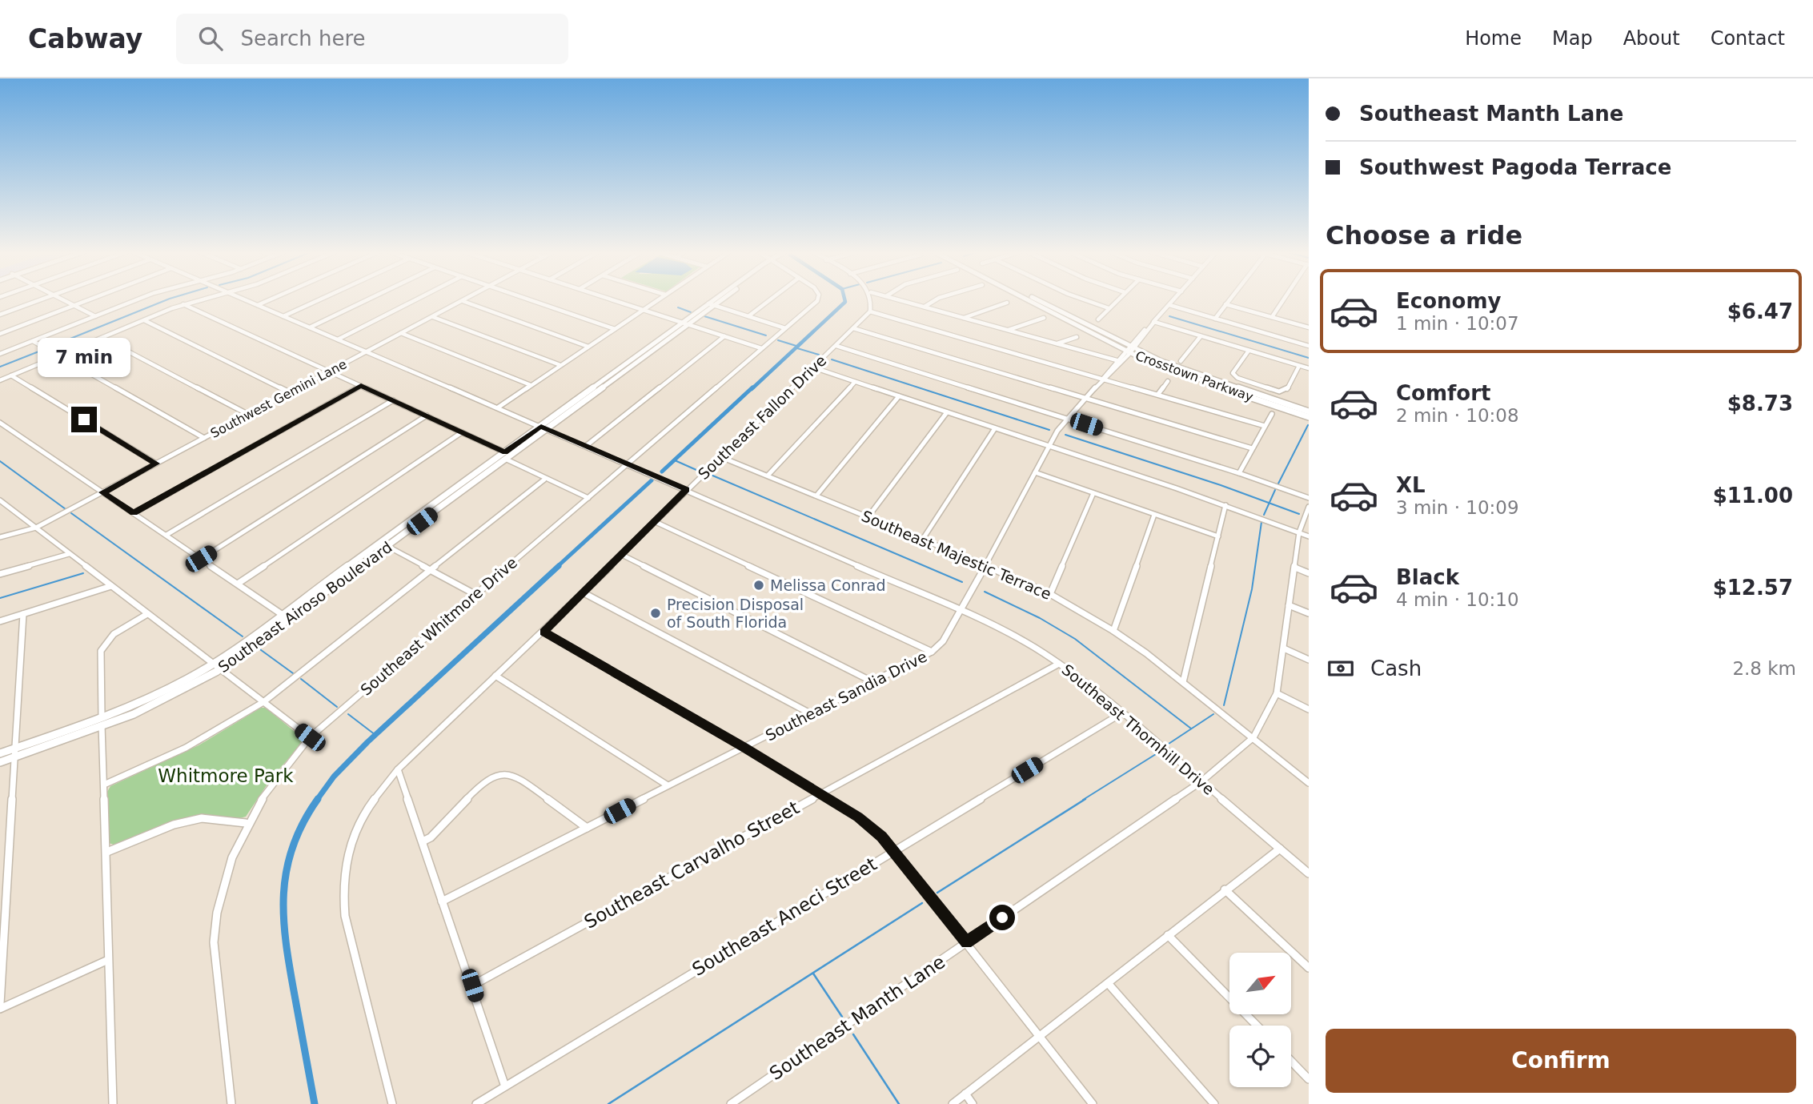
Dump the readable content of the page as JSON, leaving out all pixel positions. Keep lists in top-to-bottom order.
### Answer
{
  "streets": {
    "main road": ["Crosstown Parkway", "Southeast Airoso Boulevard"],
    "street": [
      "Southwest Gemini Lane",
      "Southeast Fallon Drive",
      "Southeast Majestic Terrace",
      "Southeast Whitmore Drive",
      "Southeast Sandia Drive",
      "Southeast Thornhill Drive",
      "Southeast Carvalho Street",
      "Southeast Aneci Street",
      "Southeast Manth Lane"
    ]
  },
  "crossings": [
    ["Crosstown Parkway", "Southeast Sandia Drive"],
    ["Southwest Gemini Lane", "Southeast Thornhill Drive"],
    ["Southeast Fallon Drive", "Southeast Majestic Terrace"],
    ["Southeast Fallon Drive", "Southeast Thornhill Drive"],
    ["Southeast Majestic Terrace", "Southeast Sandia Drive"],
    ["Southeast Majestic Terrace", "Southeast Manth Lane"],
    ["Southeast Airoso Boulevard", "Southeast Thornhill Drive"],
    ["Southeast Whitmore Drive", "Southeast Thornhill Drive"],
    ["Southeast Sandia Drive", "Southeast Thornhill Drive"],
    ["Southeast Thornhill Drive", "Southeast Carvalho Street"],
    ["Southeast Thornhill Drive", "Southeast Aneci Street"],
    ["Southeast Thornhill Drive", "Southeast Manth Lane"]
  ],
  "parks": ["Whitmore Park"],
  "places": ["Melissa Conrad", "Precision Disposal of South Florida"],
  "north": "top right",
  "page": {
    "header": "Cabway",
    "search": "Search here",
    "nav": [
      "Home",
      "Map",
      "About",
      "Contact"
    ],
    "banner": ["Southeast Manth Lane", "Southwest Pagoda Terrace"],
    "heading": "Choose a ride",
    "list": [
      {
        "name": "Economy",
        "note": "1 min · 10:07",
        "value": "$6.47"
      },
      {
        "name": "Comfort",
        "note": "2 min · 10:08",
        "value": "$8.73"
      },
      {
        "name": "XL",
        "note": "3 min · 10:09",
        "value": "$11.00"
      },
      {
        "name": "Black",
        "note": "4 min · 10:10",
        "value": "$12.57"
      }
    ],
    "bubble": "7 min",
    "pay": ["Cash", "2.8 km"],
    "buttons": "Confirm"
  }
}
